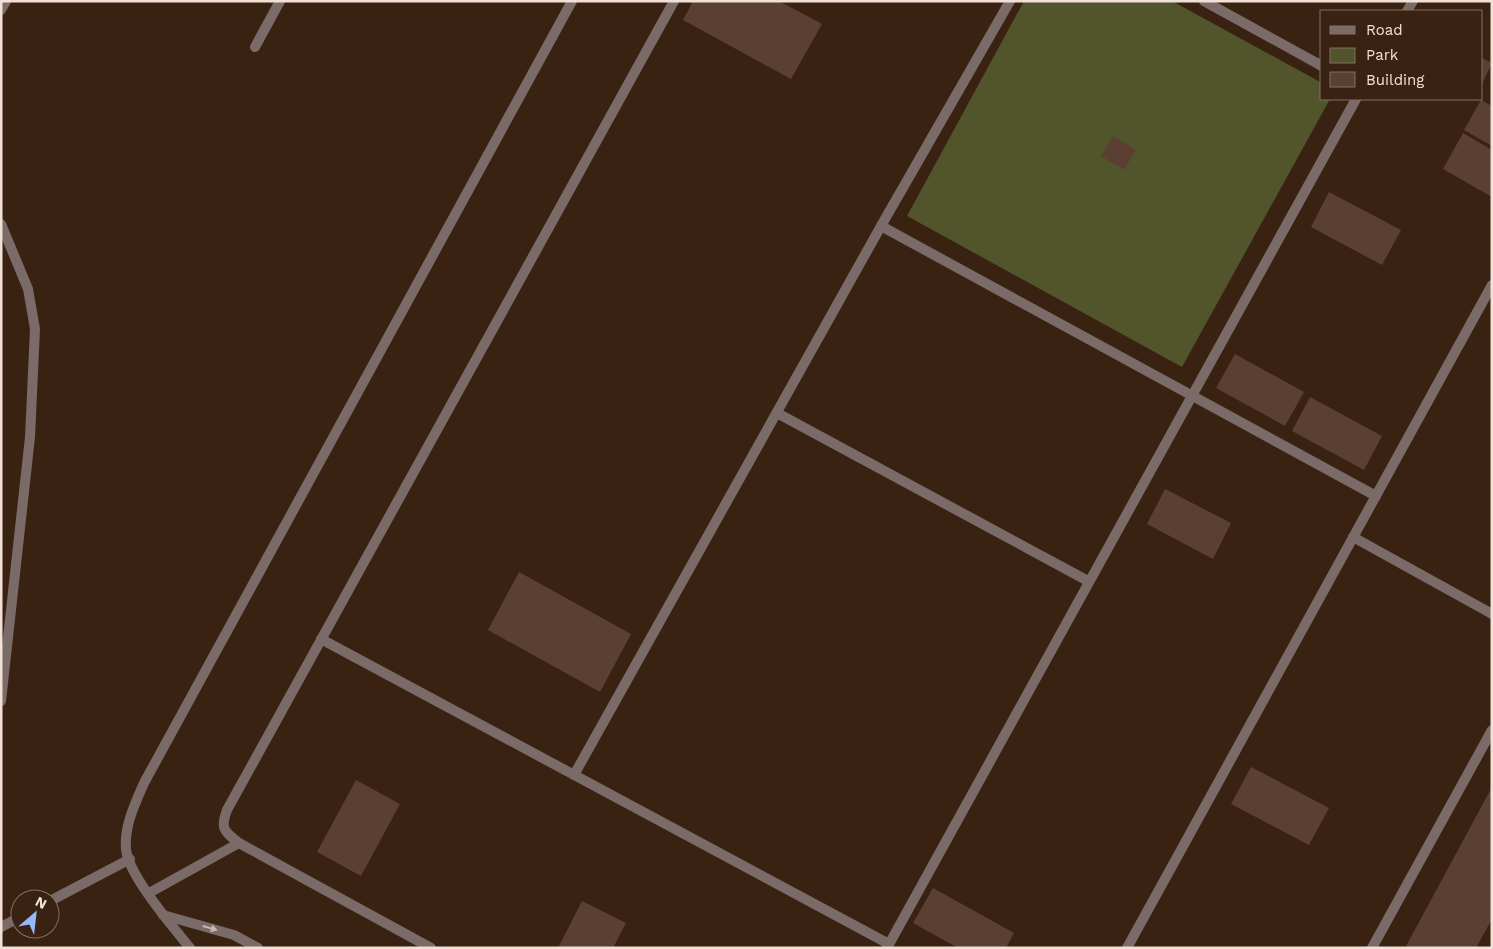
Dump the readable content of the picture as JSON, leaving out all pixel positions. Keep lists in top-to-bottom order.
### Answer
{
  "legend": ["Road", "Park", "Building"],
  "north": "top right"
}
